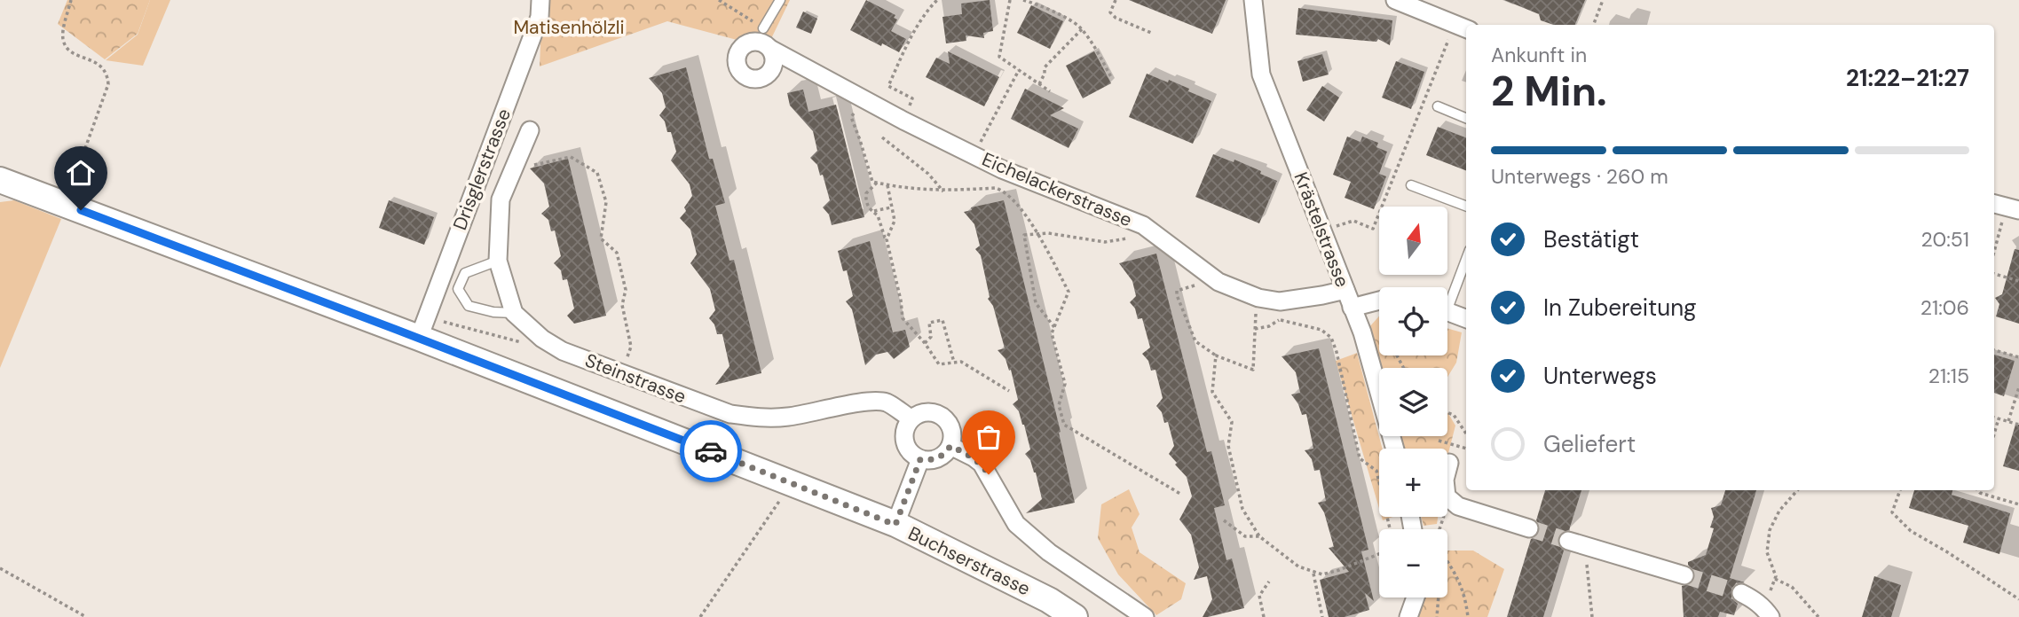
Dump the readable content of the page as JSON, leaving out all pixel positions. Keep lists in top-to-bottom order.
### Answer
{
  "streets": {
    "main road": ["Buchserstrasse"],
    "street": [
      "Drisglerstrasse",
      "Eichelackerstrasse",
      "Krästelstrasse",
      "Steinstrasse"
    ]
  },
  "crossings": [
    ["Drisglerstrasse", "Buchserstrasse"],
    ["Eichelackerstrasse", "Krästelstrasse"]
  ],
  "parks": ["Matisenhölzli"],
  "north": "top",
  "page": {
    "heading": ["2 Min.", "Ankunft in", "21:22–21:27"],
    "bar": "Unterwegs · 260 m",
    "list": [
      ["Bestätigt", "20:51"],
      ["In Zubereitung", "21:06"],
      ["Unterwegs", "21:15"],
      "Geliefert"
    ],
    "map_buttons": ["+", "−"]
  }
}
